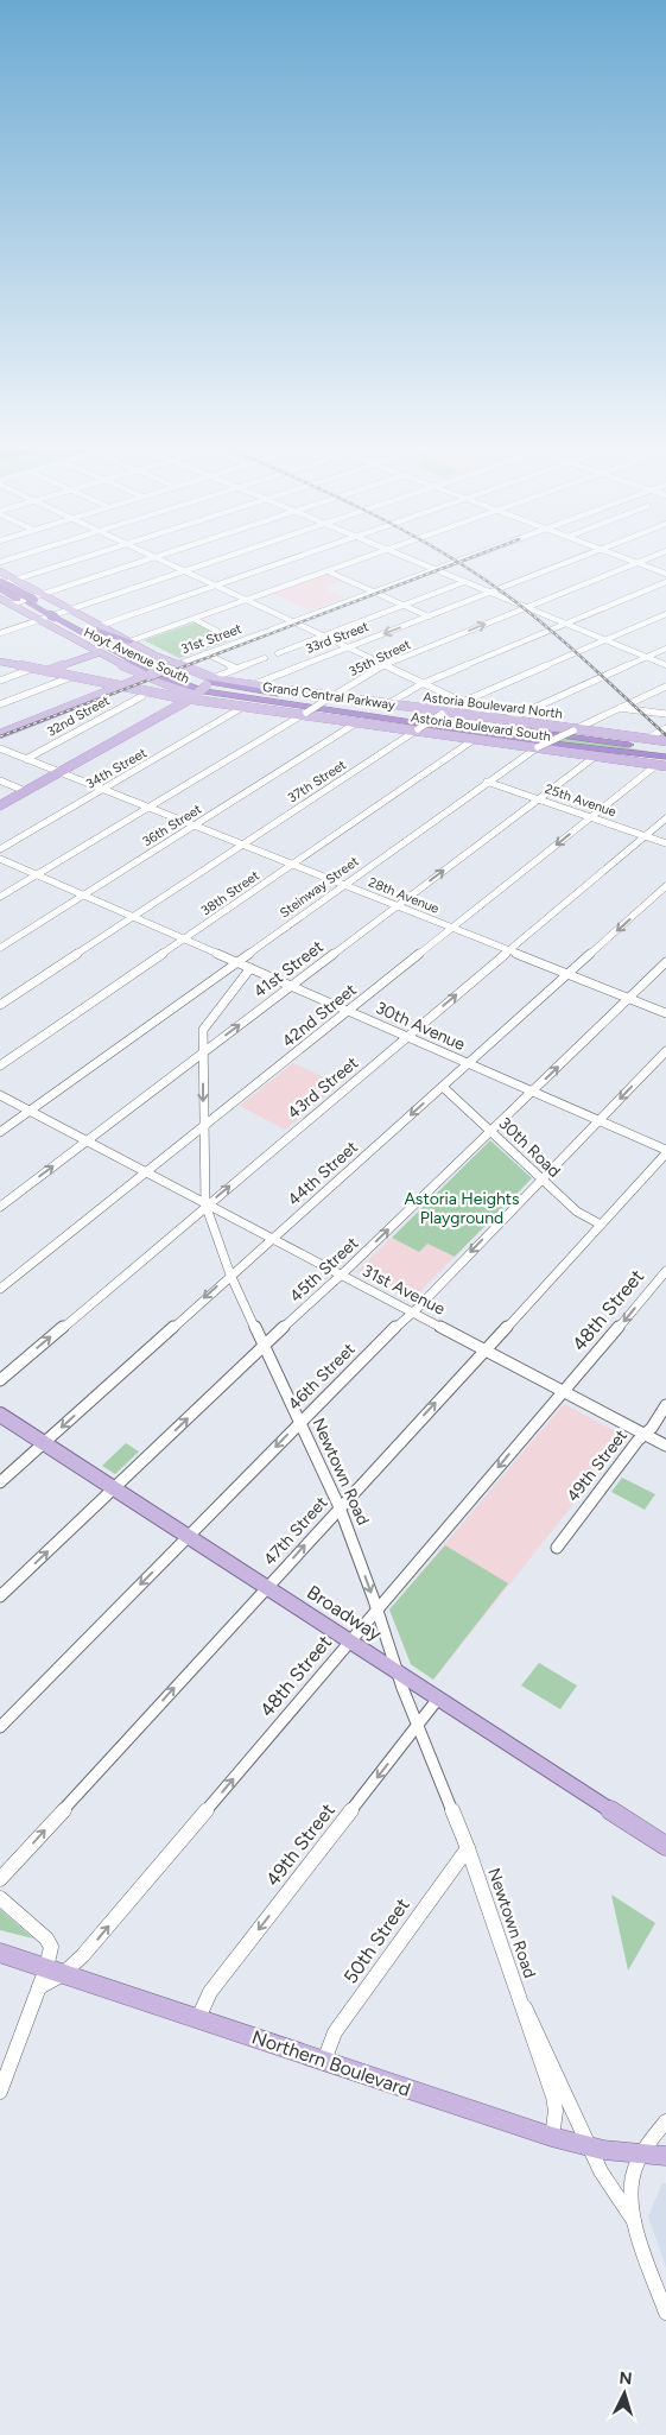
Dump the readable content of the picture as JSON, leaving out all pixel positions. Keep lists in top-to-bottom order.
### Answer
{
  "streets": {
    "highway": ["Grand Central Parkway"],
    "main road": [
      "31st Street",
      "Hoyt Avenue South",
      "Astoria Boulevard North",
      "Astoria Boulevard South",
      "Broadway",
      "Northern Boulevard"
    ],
    "street": [
      "33rd Street",
      "35th Street",
      "32nd Street",
      "34th Street",
      "37th Street",
      "25th Avenue",
      "36th Street",
      "Steinway Street",
      "38th Street",
      "28th Avenue",
      "41st Street",
      "42nd Street",
      "30th Avenue",
      "43rd Street",
      "30th Road",
      "44th Street",
      "45th Street",
      "31st Avenue",
      "48th Street",
      "46th Street",
      "49th Street",
      "Newtown Road",
      "47th Street",
      "50th Street"
    ]
  },
  "crossings": [
    ["33rd Street", "Astoria Boulevard North"],
    ["31st Street", "Hoyt Avenue South"],
    ["31st Street", "Astoria Boulevard North"],
    ["31st Street", "Astoria Boulevard South"],
    ["Hoyt Avenue South", "Astoria Boulevard South"],
    ["35th Street", "Astoria Boulevard North"],
    ["35th Street", "Astoria Boulevard South"],
    ["35th Street", "28th Avenue"],
    ["35th Street", "30th Avenue"],
    ["Grand Central Parkway", "Astoria Boulevard South"],
    ["Grand Central Parkway", "37th Street"],
    ["Astoria Boulevard North", "37th Street"],
    ["Astoria Boulevard North", "Steinway Street"],
    ["32nd Street", "28th Avenue"],
    ["Astoria Boulevard South", "34th Street"],
    ["Astoria Boulevard South", "37th Street"],
    ["Astoria Boulevard South", "36th Street"],
    ["Astoria Boulevard South", "Steinway Street"],
    ["Astoria Boulevard South", "38th Street"],
    ["Astoria Boulevard South", "41st Street"],
    ["Astoria Boulevard South", "42nd Street"],
    ["34th Street", "28th Avenue"],
    ["37th Street", "28th Avenue"],
    ["37th Street", "30th Avenue"],
    ["25th Avenue", "Steinway Street"],
    ["25th Avenue", "41st Street"],
    ["25th Avenue", "42nd Street"],
    ["25th Avenue", "43rd Street"],
    ["36th Street", "28th Avenue"],
    ["36th Street", "30th Avenue"],
    ["Steinway Street", "28th Avenue"],
    ["Steinway Street", "30th Avenue"],
    ["Steinway Street", "31st Avenue"],
    ["38th Street", "28th Avenue"],
    ["38th Street", "30th Avenue"],
    ["28th Avenue", "41st Street"],
    ["28th Avenue", "42nd Street"],
    ["28th Avenue", "43rd Street"],
    ["28th Avenue", "44th Street"],
    ["28th Avenue", "45th Street"],
    ["41st Street", "30th Avenue"],
    ["41st Street", "31st Avenue"],
    ["41st Street", "Newtown Road"],
    ["42nd Street", "30th Avenue"],
    ["42nd Street", "31st Avenue"],
    ["42nd Street", "Newtown Road"],
    ["30th Avenue", "43rd Street"],
    ["30th Avenue", "44th Street"],
    ["30th Avenue", "45th Street"],
    ["30th Avenue", "46th Street"],
    ["30th Avenue", "Newtown Road"],
    ["30th Avenue", "47th Street"],
    ["43rd Street", "31st Avenue"],
    ["43rd Street", "Newtown Road"],
    ["30th Road", "44th Street"],
    ["30th Road", "45th Street"],
    ["30th Road", "46th Street"],
    ["30th Road", "47th Street"],
    ["44th Street", "31st Avenue"],
    ["44th Street", "Newtown Road"],
    ["44th Street", "Broadway"],
    ["45th Street", "31st Avenue"],
    ["45th Street", "Newtown Road"],
    ["45th Street", "Broadway"],
    ["31st Avenue", "48th Street"],
    ["31st Avenue", "46th Street"],
    ["31st Avenue", "49th Street"],
    ["31st Avenue", "Newtown Road"],
    ["31st Avenue", "47th Street"],
    ["48th Street", "Newtown Road"],
    ["48th Street", "Broadway"],
    ["48th Street", "Northern Boulevard"],
    ["46th Street", "Newtown Road"],
    ["46th Street", "Broadway"],
    ["49th Street", "Newtown Road"],
    ["49th Street", "Broadway"],
    ["49th Street", "Northern Boulevard"],
    ["Newtown Road", "47th Street"],
    ["Newtown Road", "Broadway"],
    ["Newtown Road", "50th Street"],
    ["Newtown Road", "Northern Boulevard"],
    ["47th Street", "Broadway"],
    ["50th Street", "Northern Boulevard"]
  ],
  "one_way": [
    "41st Street",
    "43rd Street",
    "44th Street",
    "45th Street",
    "46th Street",
    "49th Street",
    "47th Street"
  ],
  "parks": ["Astoria Heights Playground"],
  "north": "top"
}
